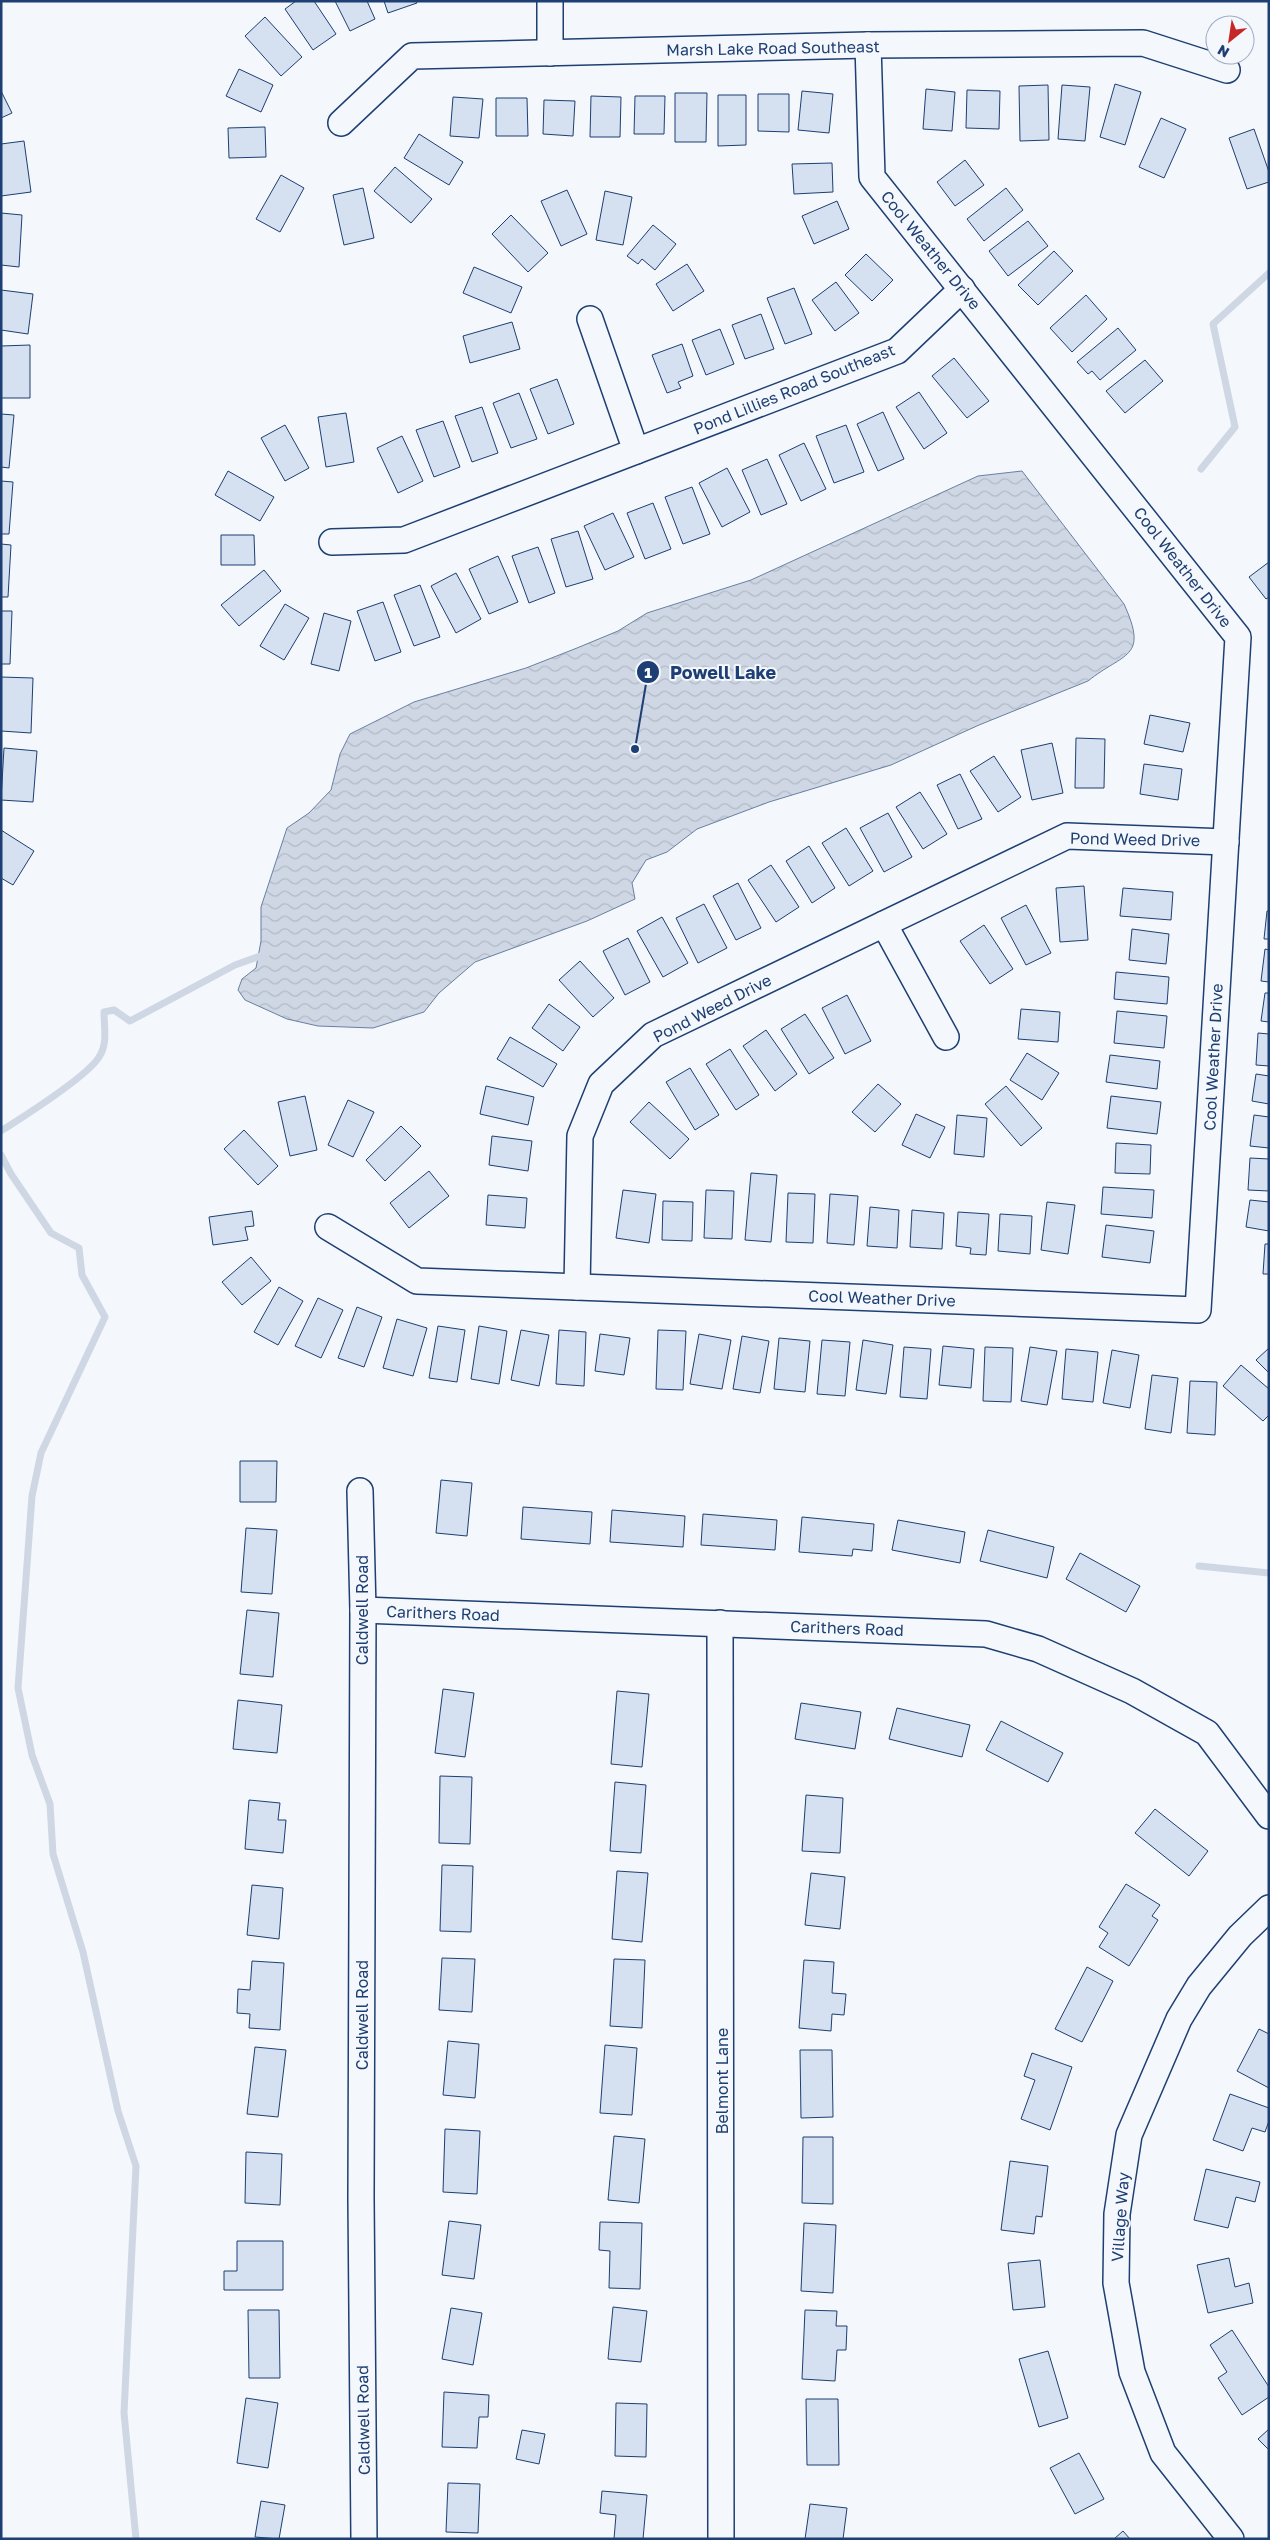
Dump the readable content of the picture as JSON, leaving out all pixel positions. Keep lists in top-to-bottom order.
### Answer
{
  "streets": {
    "street": [
      "Marsh Lake Road Southeast",
      "Cool Weather Drive",
      "Pond Lillies Road Southeast",
      "Pond Weed Drive",
      "Caldwell Road",
      "Carithers Road",
      "Belmont Lane",
      "Village Way"
    ]
  },
  "crossings": [
    ["Marsh Lake Road Southeast", "Cool Weather Drive"],
    ["Cool Weather Drive", "Pond Lillies Road Southeast"],
    ["Cool Weather Drive", "Pond Weed Drive"],
    ["Caldwell Road", "Carithers Road"],
    ["Carithers Road", "Belmont Lane"]
  ],
  "places": ["Powell Lake"],
  "north": "bottom left"
}
